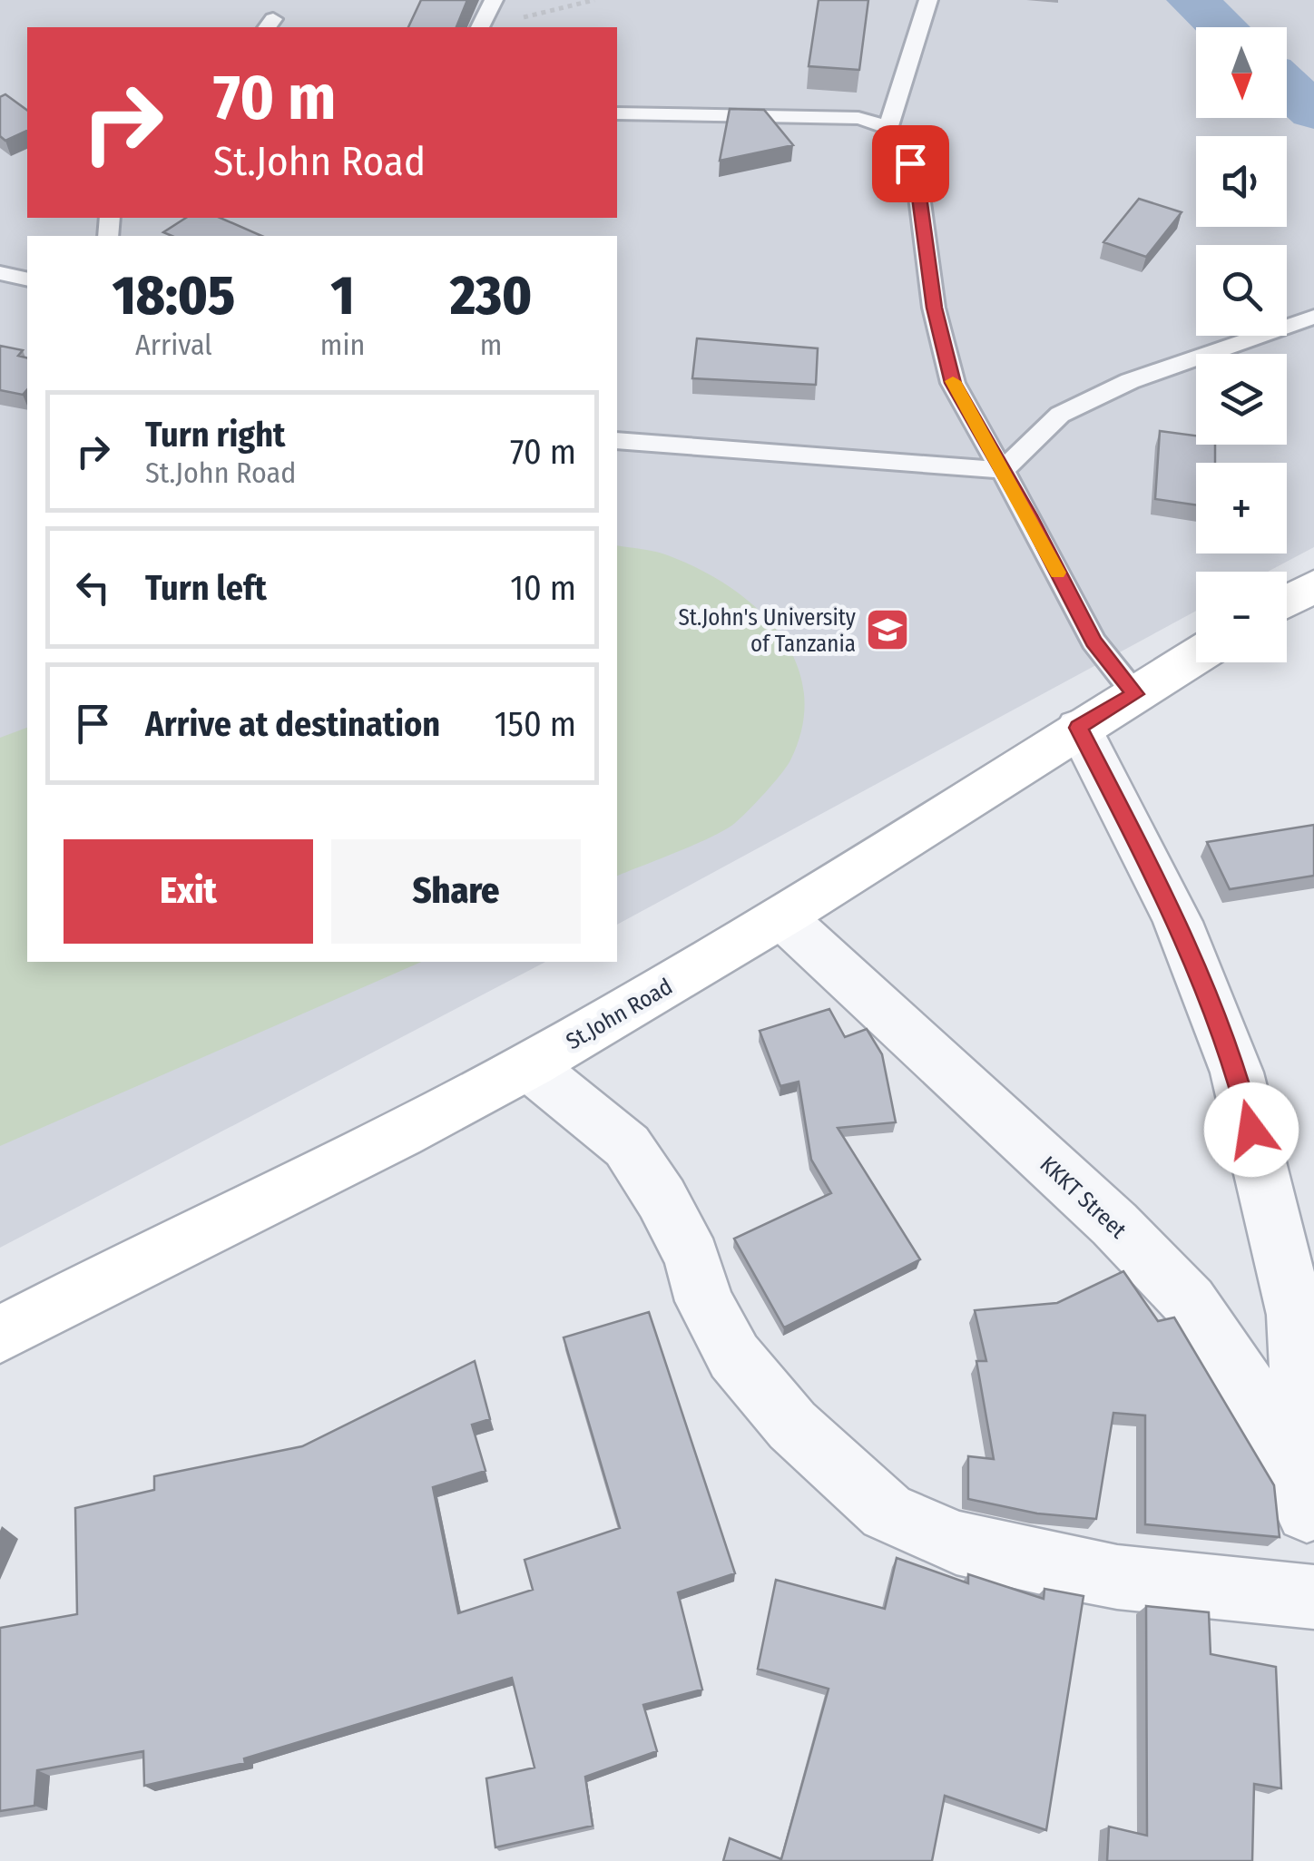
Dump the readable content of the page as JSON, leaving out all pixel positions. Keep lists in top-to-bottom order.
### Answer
{
  "streets": {
    "street": ["St.John Road", "KKKT Street"]
  },
  "crossings": [
    ["St.John Road", "KKKT Street"]
  ],
  "places": {
    "school or university": ["St.John's University of Tanzania"]
  },
  "north": "bottom",
  "page": {
    "map_buttons": ["+", "−"],
    "turn": ["70 m", "St.John Road"],
    "eta": [
      "18:05",
      "Arrival",
      "1",
      "min",
      "230",
      "m"
    ],
    "list": [
      {
        "name": "Turn right",
        "note": "St.John Road",
        "value": "70 m"
      },
      {
        "name": "Turn left",
        "value": "10 m"
      },
      {
        "name": "Arrive at destination",
        "value": "150 m"
      }
    ],
    "buttons": ["Exit", "Share"]
  }
}
